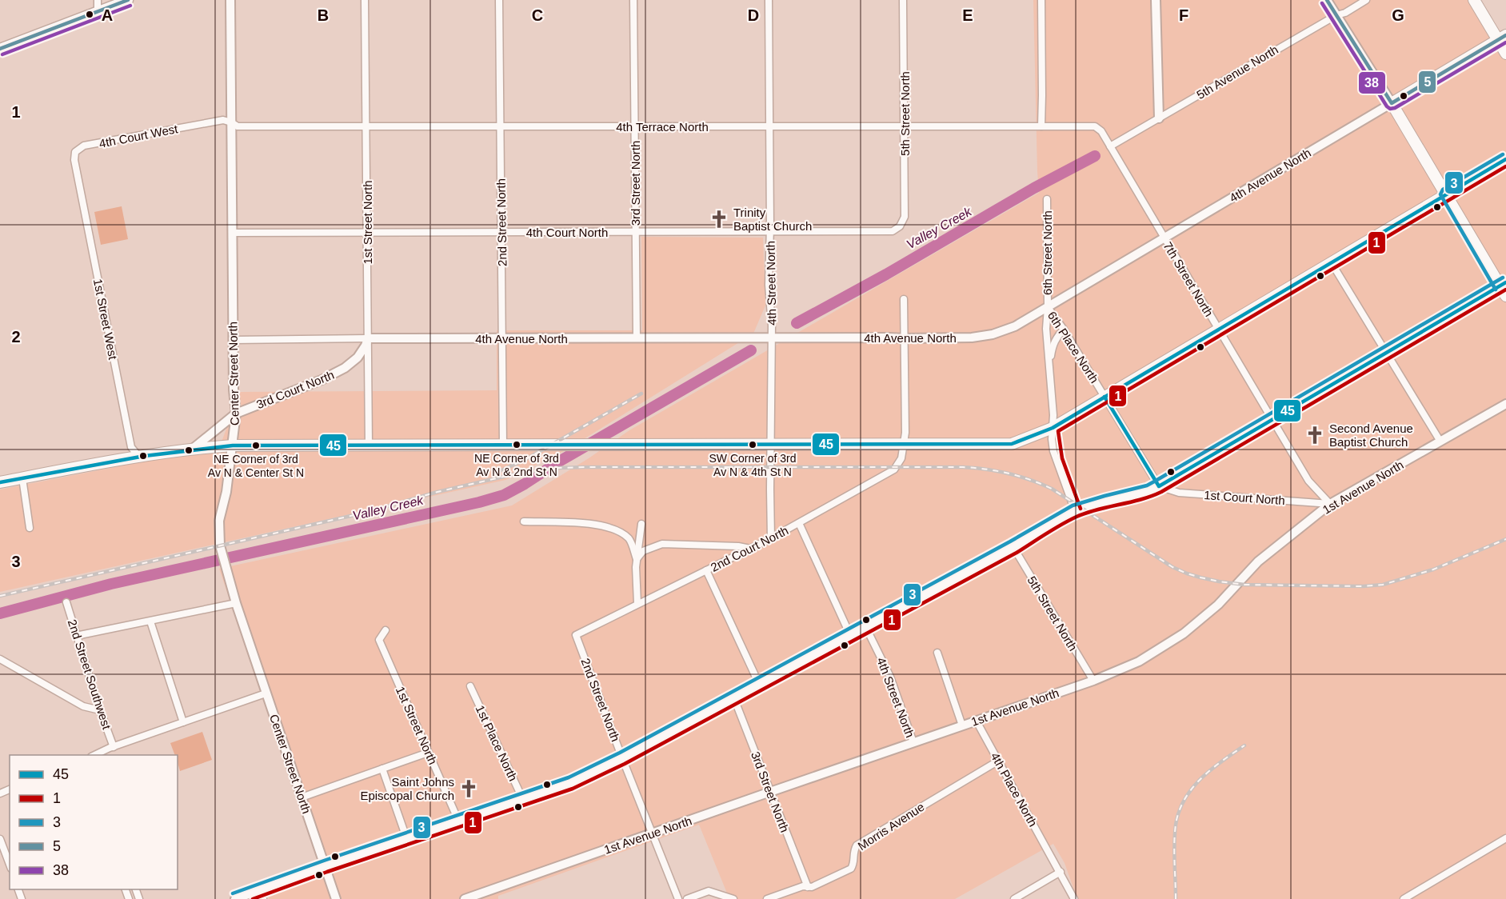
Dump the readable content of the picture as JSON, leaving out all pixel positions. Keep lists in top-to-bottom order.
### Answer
{
  "streets": {
    "main road": ["4th Avenue North"],
    "street": [
      "5th Avenue North",
      "5th Street North",
      "4th Terrace North",
      "4th Court West",
      "3rd Street North",
      "1st Street North",
      "2nd Street North",
      "4th Court North",
      "6th Street North",
      "7th Street North",
      "4th Street North",
      "1st Street West",
      "6th Place North",
      "Center Street North",
      "3rd Court North",
      "1st Avenue North",
      "1st Court North",
      "2nd Court North",
      "2nd Street Southwest",
      "1st Place North",
      "4th Place North",
      "Morris Avenue"
    ]
  },
  "crossings": [
    ["5th Avenue North", "7th Street North"],
    ["5th Street North", "4th Terrace North"],
    ["5th Street North", "4th Court North"],
    ["5th Street North", "1st Avenue North"],
    ["4th Terrace North", "4th Court West"],
    ["4th Terrace North", "3rd Street North"],
    ["4th Terrace North", "1st Street North"],
    ["4th Terrace North", "2nd Street North"],
    ["4th Terrace North", "7th Street North"],
    ["4th Terrace North", "4th Street North"],
    ["4th Terrace North", "Center Street North"],
    ["4th Court West", "1st Street West"],
    ["4th Court West", "Center Street North"],
    ["4th Avenue North", "3rd Street North"],
    ["4th Avenue North", "1st Street North"],
    ["4th Avenue North", "2nd Street North"],
    ["4th Avenue North", "6th Street North"],
    ["4th Avenue North", "7th Street North"],
    ["4th Avenue North", "4th Street North"],
    ["4th Avenue North", "6th Place North"],
    ["4th Avenue North", "Center Street North"],
    ["4th Avenue North", "3rd Court North"],
    ["3rd Street North", "4th Court North"],
    ["3rd Street North", "1st Avenue North"],
    ["3rd Street North", "Morris Avenue"],
    ["1st Street North", "4th Court North"],
    ["1st Street North", "3rd Court North"],
    ["2nd Street North", "4th Court North"],
    ["2nd Street North", "1st Avenue North"],
    ["2nd Street North", "2nd Court North"],
    ["4th Court North", "4th Street North"],
    ["4th Court North", "Center Street North"],
    ["6th Street North", "6th Place North"],
    ["7th Street North", "1st Avenue North"],
    ["7th Street North", "1st Court North"],
    ["4th Street North", "1st Avenue North"],
    ["4th Street North", "2nd Court North"],
    ["6th Place North", "1st Court North"],
    ["Center Street North", "3rd Court North"],
    ["1st Avenue North", "1st Court North"],
    ["1st Avenue North", "4th Place North"],
    ["4th Place North", "Morris Avenue"]
  ],
  "water": ["Valley Creek"],
  "places": {
    "church": ["Trinity Baptist Church", "Second Avenue Baptist Church", "Saint Johns Episcopal Church"],
    "other": ["NE Corner of 3rd Av N & 2nd St N", "SW Corner of 3rd Av N & 4th St N", "NE Corner of 3rd Av N & Center St N"]
  },
  "lines": [
    "transit line 5",
    "transit line 38",
    "transit line 3",
    "transit line 45",
    "transit line 1"
  ],
  "legend": [
    "45",
    "1",
    "3",
    "5",
    "38"
  ],
  "grid": {
    "columns": [
      "A",
      "B",
      "C",
      "D",
      "E",
      "F",
      "G"
    ],
    "rows": ["1", "2", "3"]
  }
}
